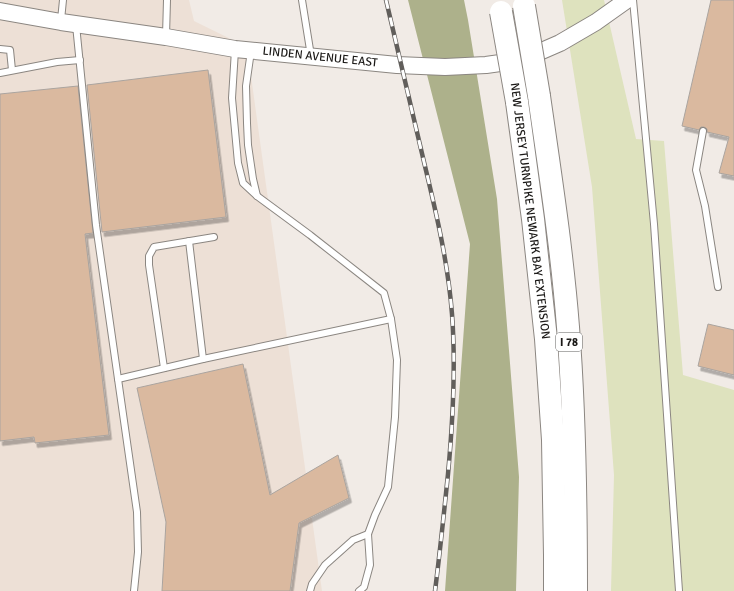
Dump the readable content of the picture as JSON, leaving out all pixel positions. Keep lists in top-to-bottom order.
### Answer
{
  "streets": {
    "highway": ["NEW JERSEY TURNPIKE NEWARK BAY EXTENSION", "I 78"],
    "street": ["LINDEN AVENUE EAST"]
  }
}
